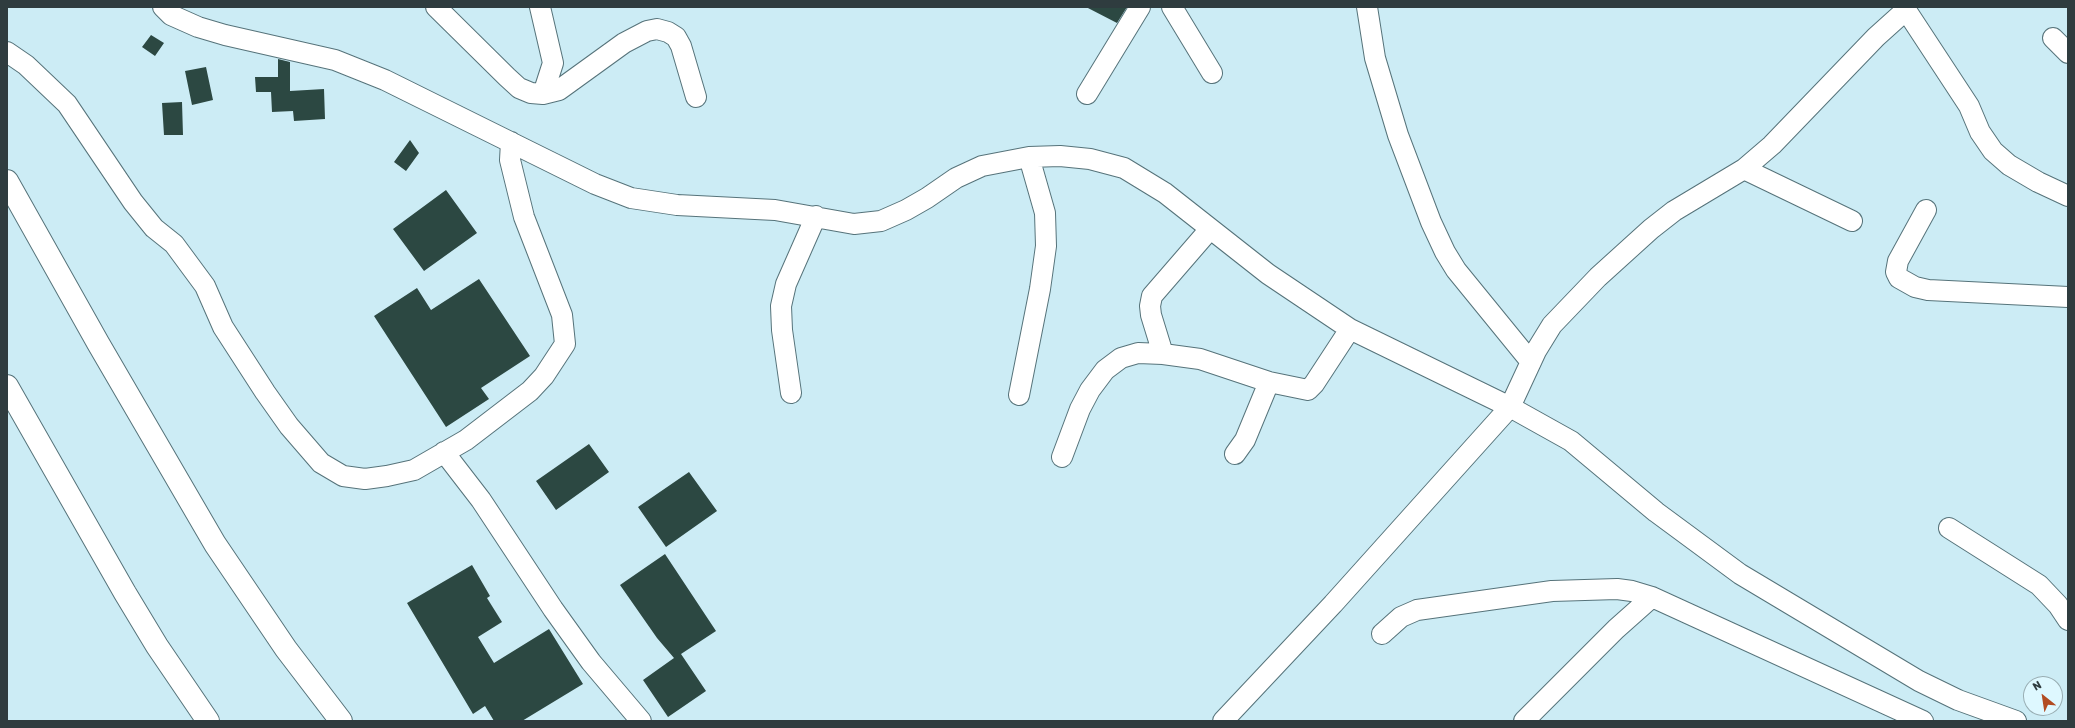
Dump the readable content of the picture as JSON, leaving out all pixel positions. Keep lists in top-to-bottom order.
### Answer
{
  "north": "top left"
}
